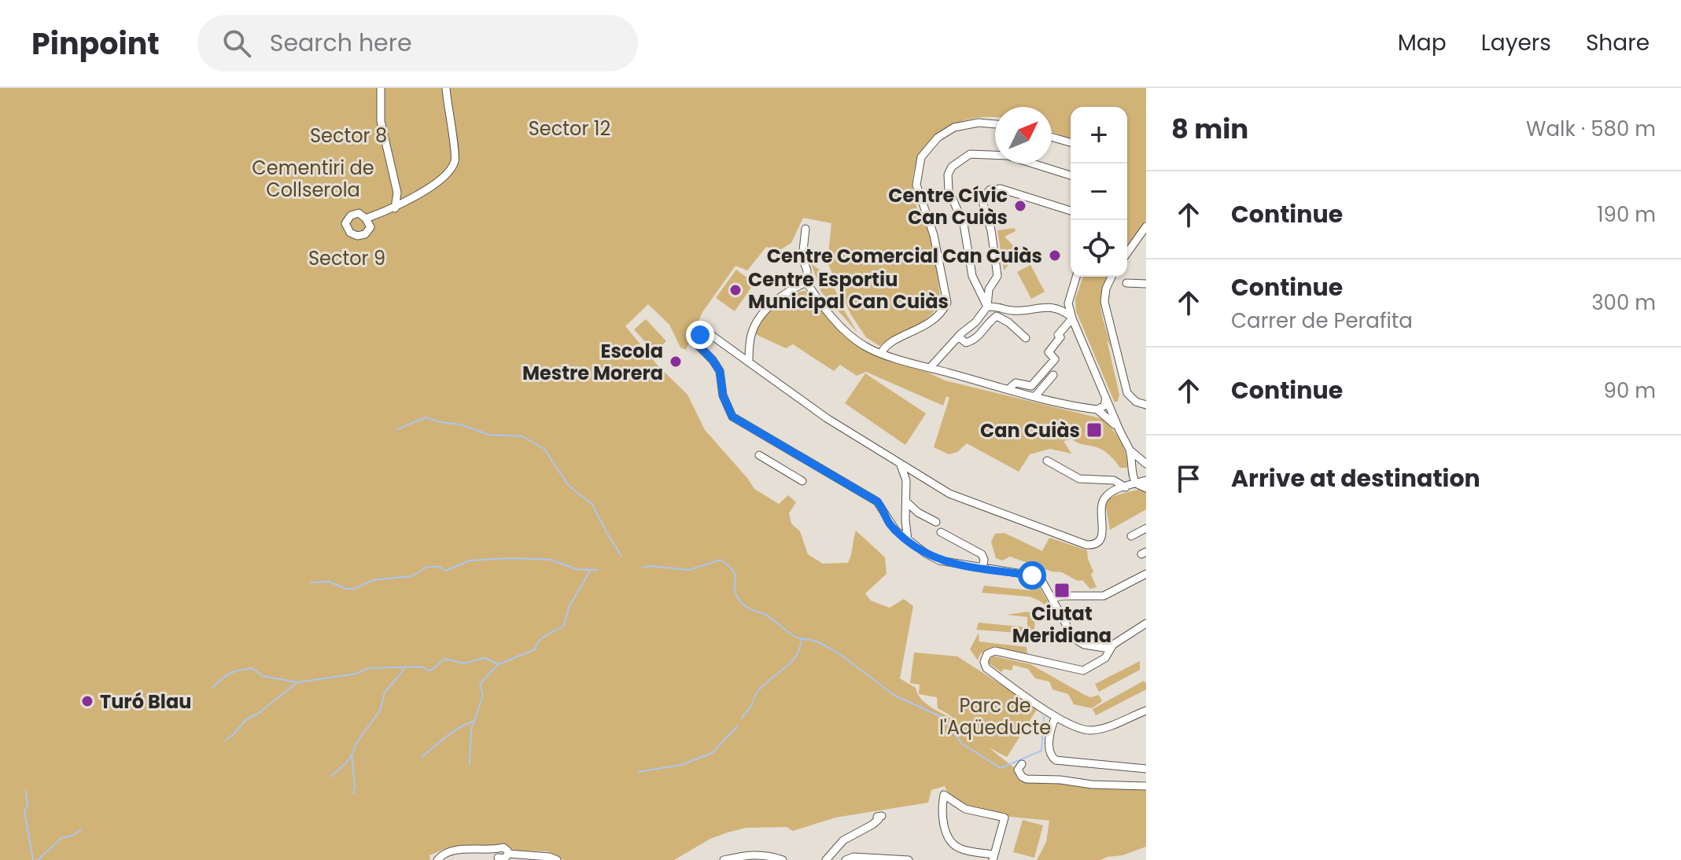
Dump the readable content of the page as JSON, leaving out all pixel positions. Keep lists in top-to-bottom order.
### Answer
{
  "parks": [
    "Sector 12",
    "Sector 8",
    "Cementiri de Collserola",
    "Sector 9",
    "Parc de l'Aqüeducte"
  ],
  "places": {
    "other": [
      "Centre Cívic Can Cuiàs",
      "Centre Comercial Can Cuiàs",
      "Centre Esportiu Municipal Can Cuiàs",
      "Escola Mestre Morera",
      "Turó Blau"
    ],
    "transit": ["Can Cuiàs", "Ciutat Meridiana"]
  },
  "north": "top right",
  "page": {
    "header": "Pinpoint",
    "search": "Search here",
    "nav": ["Map", "Layers", "Share"],
    "heading": ["8 min", "Walk · 580 m"],
    "map_buttons": ["+", "−"],
    "list": [
      ["Continue", "190 m"],
      ["Continue", "Carrer de Perafita", "300 m"],
      ["Continue", "90 m"],
      "Arrive at destination"
    ]
  }
}
